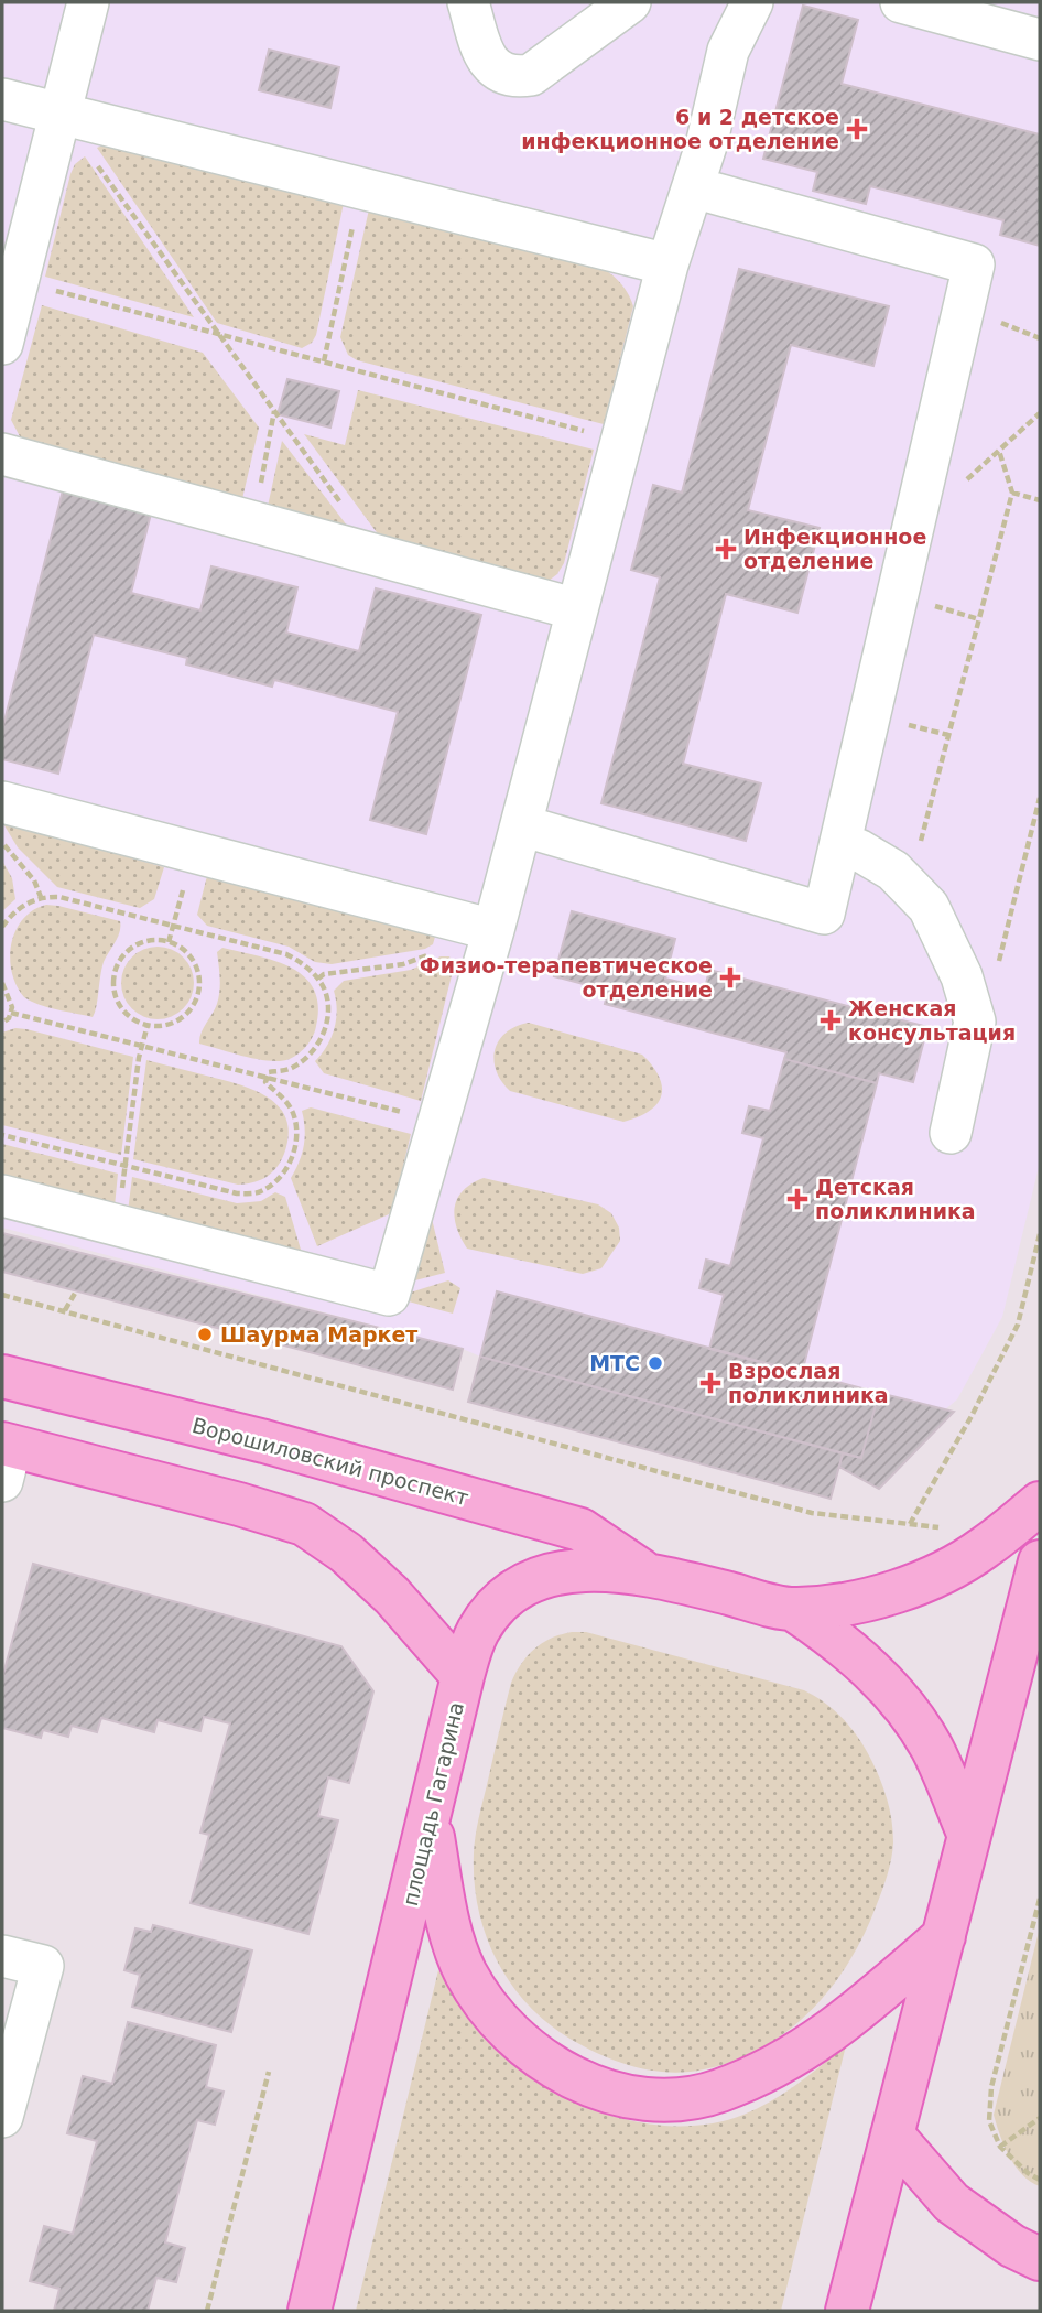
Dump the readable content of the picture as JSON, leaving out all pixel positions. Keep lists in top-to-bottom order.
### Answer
{
  "streets": {
    "main road": ["Ворошиловский проспект", "площадь Гагарина"]
  },
  "crossings": [
    ["Ворошиловский проспект", "площадь Гагарина"]
  ],
  "places": {
    "health": [
      "6 и 2 детское инфекционное отделение",
      "Инфекционное отделение",
      "Физио-терапевтическое отделение",
      "Женская консультация",
      "Детская поликлиника",
      "Взрослая поликлиника"
    ],
    "other": ["Шаурма Маркет", "МТС"]
  }
}
